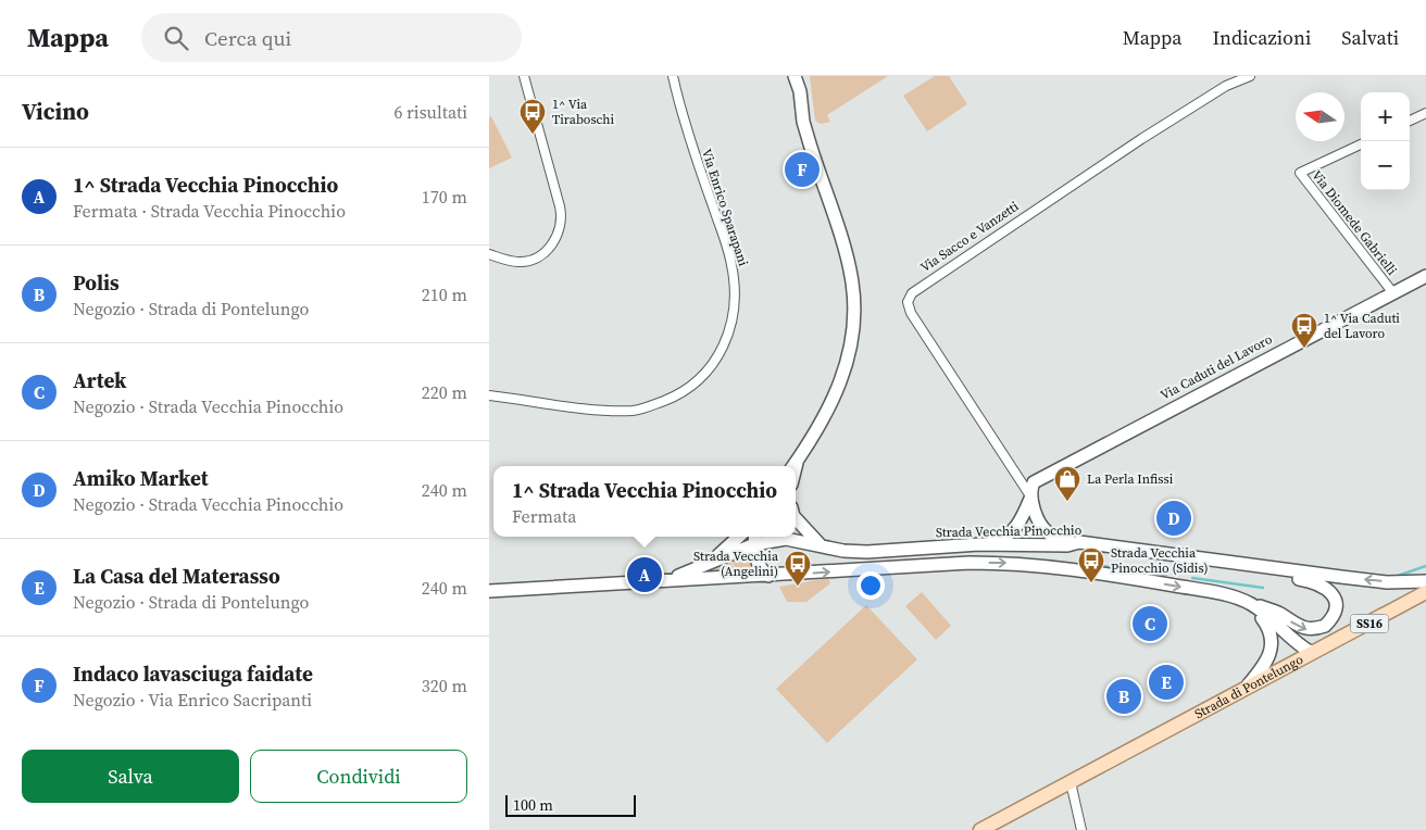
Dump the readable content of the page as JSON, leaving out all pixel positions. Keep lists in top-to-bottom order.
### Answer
{
  "streets": {
    "main road": ["SS16", "Strada di Pontelungo"],
    "street": [
      "Via Enrico Sparapani",
      "Via Diomede Gabrielli",
      "Via Sacco e Vanzetti",
      "Via Caduti del Lavoro",
      "Strada Vecchia Pinocchio"
    ]
  },
  "crossings": [
    ["Via Diomede Gabrielli", "Via Caduti del Lavoro"],
    ["Via Sacco e Vanzetti", "Via Caduti del Lavoro"],
    ["Via Sacco e Vanzetti", "Strada Vecchia Pinocchio"],
    ["Strada Vecchia Pinocchio", "Strada di Pontelungo"]
  ],
  "places": {
    "bus stop": [
      "1^ Via Tiraboschi",
      "1^ Via Caduti del Lavoro",
      "Strada Vecchia Pinocchio (Sidis)",
      "Strada Vecchia (Angelini)"
    ],
    "shop": ["La Perla Infissi"]
  },
  "scale_bar": "100 m",
  "north": "left",
  "page": {
    "header": "Mappa",
    "search": "Cerca qui",
    "nav": ["Mappa", "Indicazioni", "Salvati"],
    "heading": ["Vicino", "6 risultati"],
    "map_buttons": ["+", "−"],
    "list": [
      {
        "mark": "A",
        "name": "1^ Strada Vecchia Pinocchio",
        "note": "Fermata · Strada Vecchia Pinocchio",
        "value": "170 m"
      },
      {
        "mark": "B",
        "name": "Polis",
        "note": "Negozio · Strada di Pontelungo",
        "value": "210 m"
      },
      {
        "mark": "C",
        "name": "Artek",
        "note": "Negozio · Strada Vecchia Pinocchio",
        "value": "220 m"
      },
      {
        "mark": "D",
        "name": "Amiko Market",
        "note": "Negozio · Strada Vecchia Pinocchio",
        "value": "240 m"
      },
      {
        "mark": "E",
        "name": "La Casa del Materasso",
        "note": "Negozio · Strada di Pontelungo",
        "value": "240 m"
      },
      {
        "mark": "F",
        "name": "Indaco lavasciuga faidate",
        "note": "Negozio · Via Enrico Sacripanti",
        "value": "320 m"
      }
    ],
    "pins": [
      "F",
      "D",
      "A",
      "C",
      "E",
      "B"
    ],
    "popup": ["1^ Strada Vecchia Pinocchio", "Fermata"],
    "buttons": ["Salva", "Condividi"],
    "scale": "100 m"
  }
}
